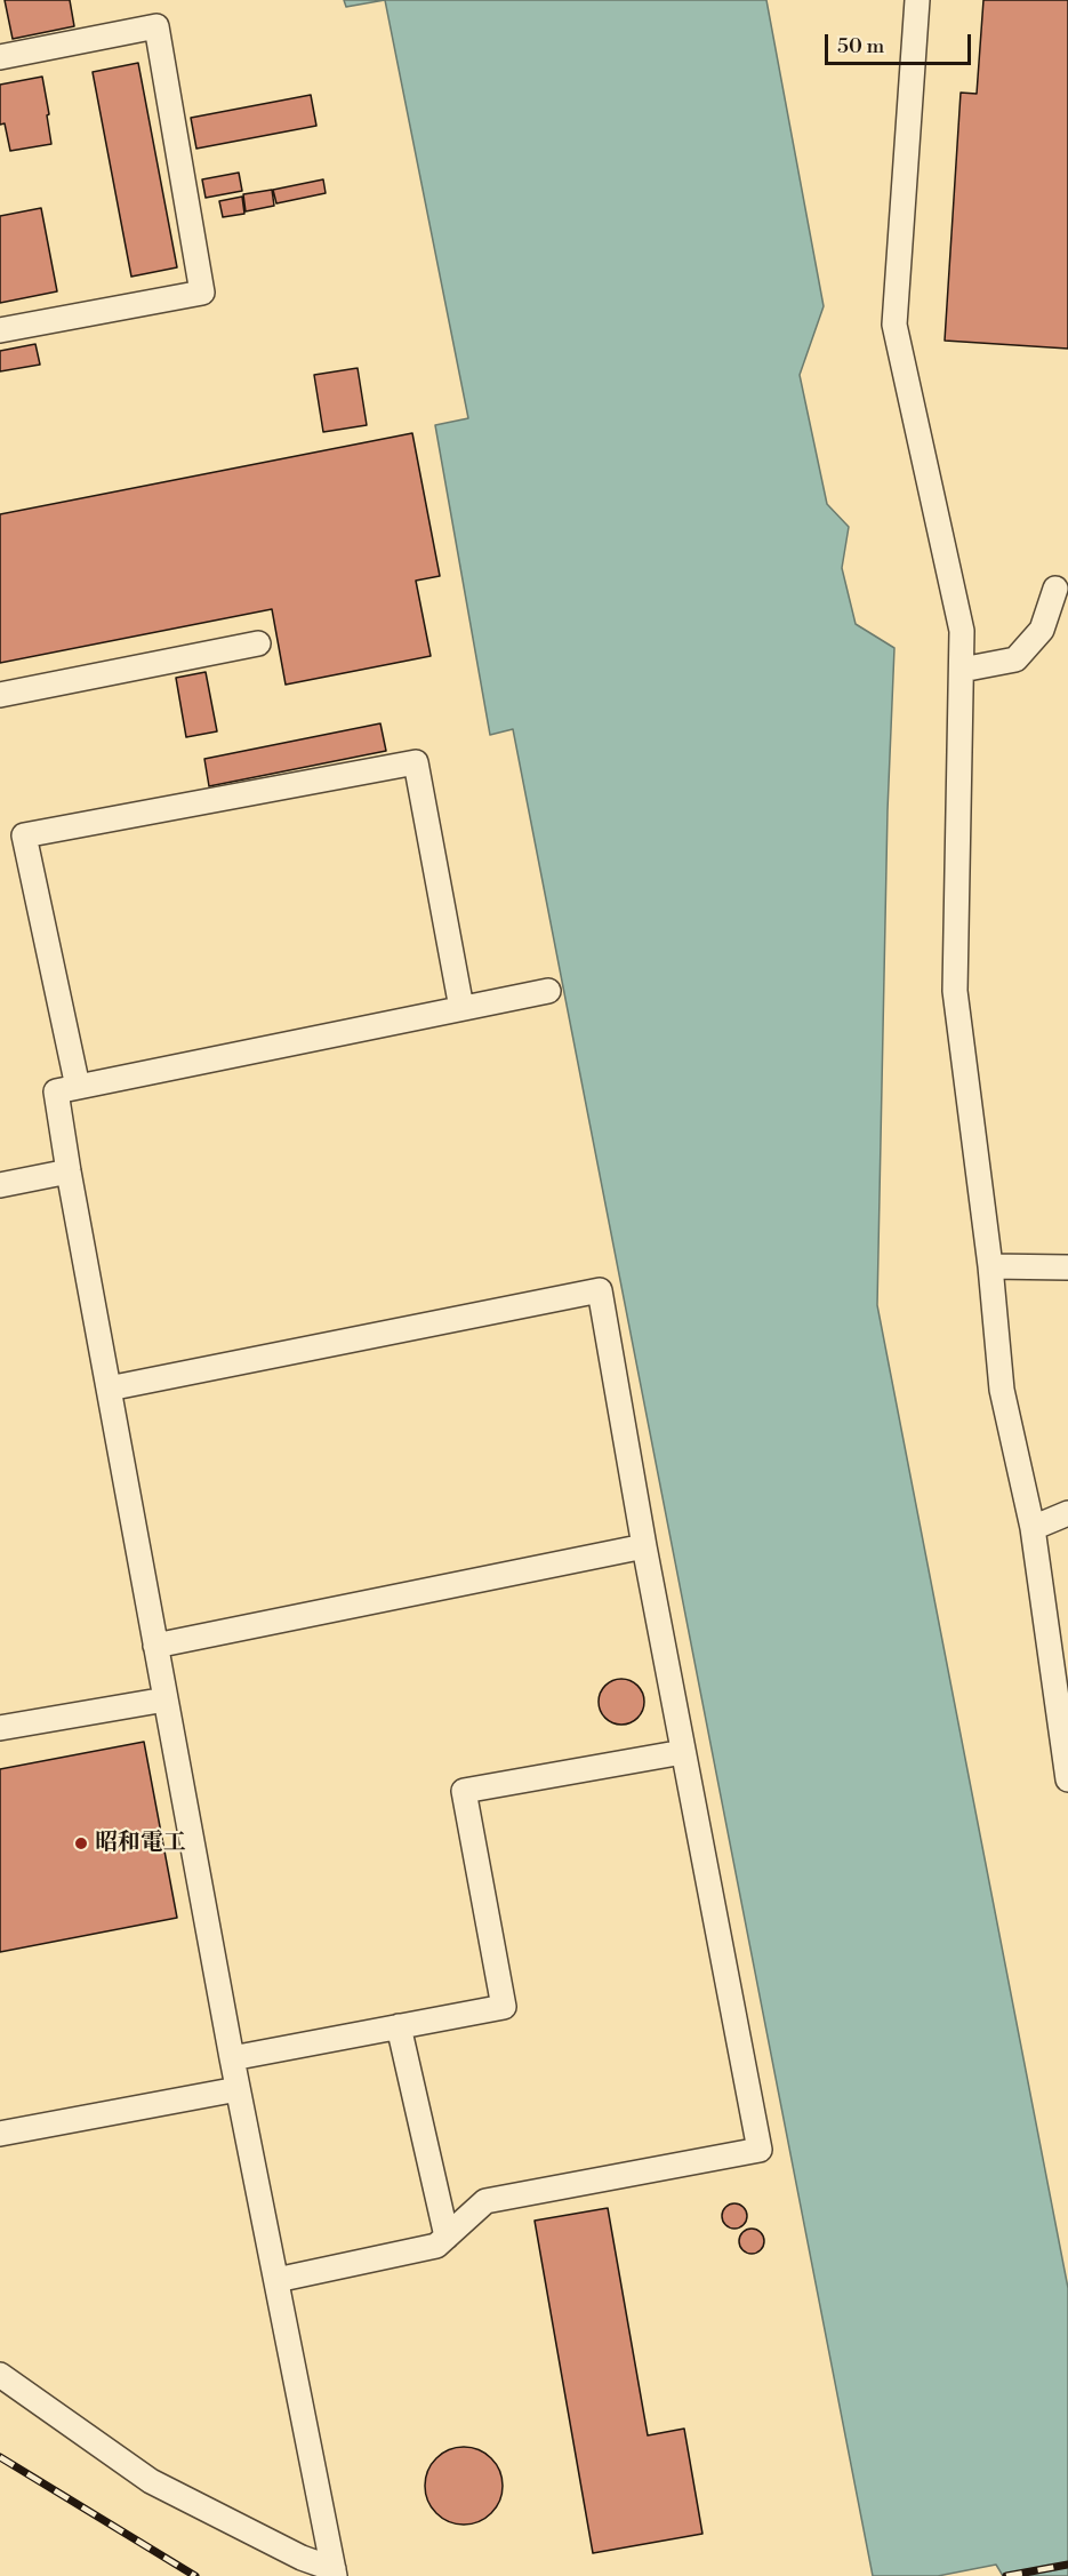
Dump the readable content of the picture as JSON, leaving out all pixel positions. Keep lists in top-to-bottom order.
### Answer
{
  "places": ["昭和電工"],
  "scale_bar": "50 m"
}
